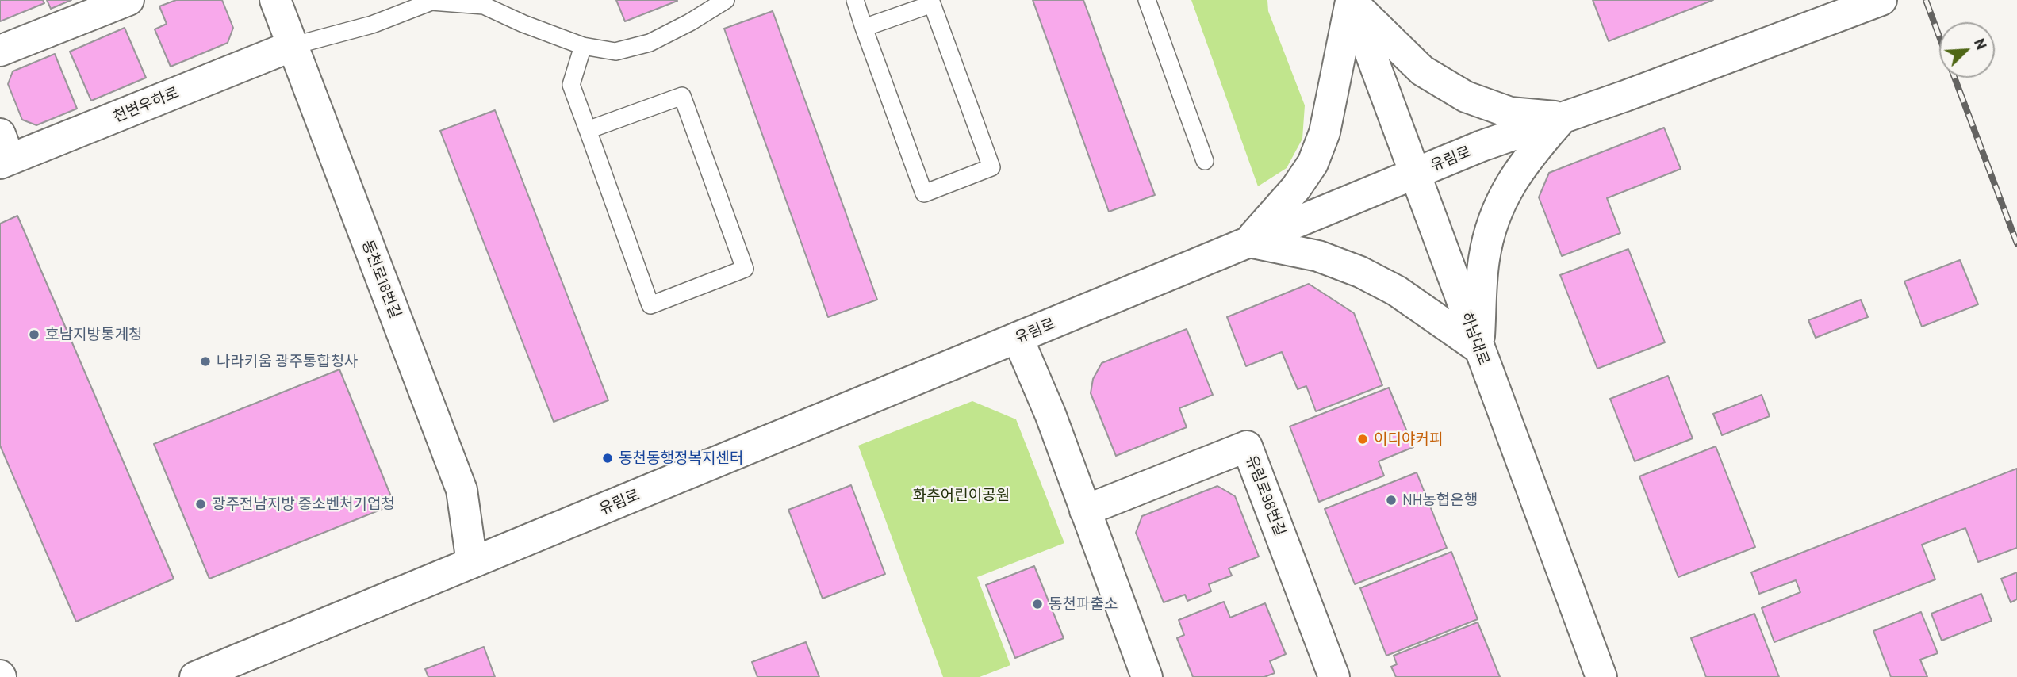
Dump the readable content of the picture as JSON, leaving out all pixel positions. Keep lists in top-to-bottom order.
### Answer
{
  "streets": {
    "street": [
      "천변우하로",
      "유림로",
      "동천로18번길",
      "하남대로",
      "유림로98번길"
    ]
  },
  "crossings": [
    ["천변우하로", "동천로18번길"],
    ["유림로", "동천로18번길"],
    ["유림로", "하남대로"]
  ],
  "parks": ["화추어린이공원"],
  "places": [
    "호남지방통계청",
    "나라키움 광주통합청사",
    "이디야커피",
    "동천동행정복지센터",
    "NH농협은행",
    "광주전남지방 중소벤처기업청",
    "동천파출소"
  ],
  "north": "top right"
}
